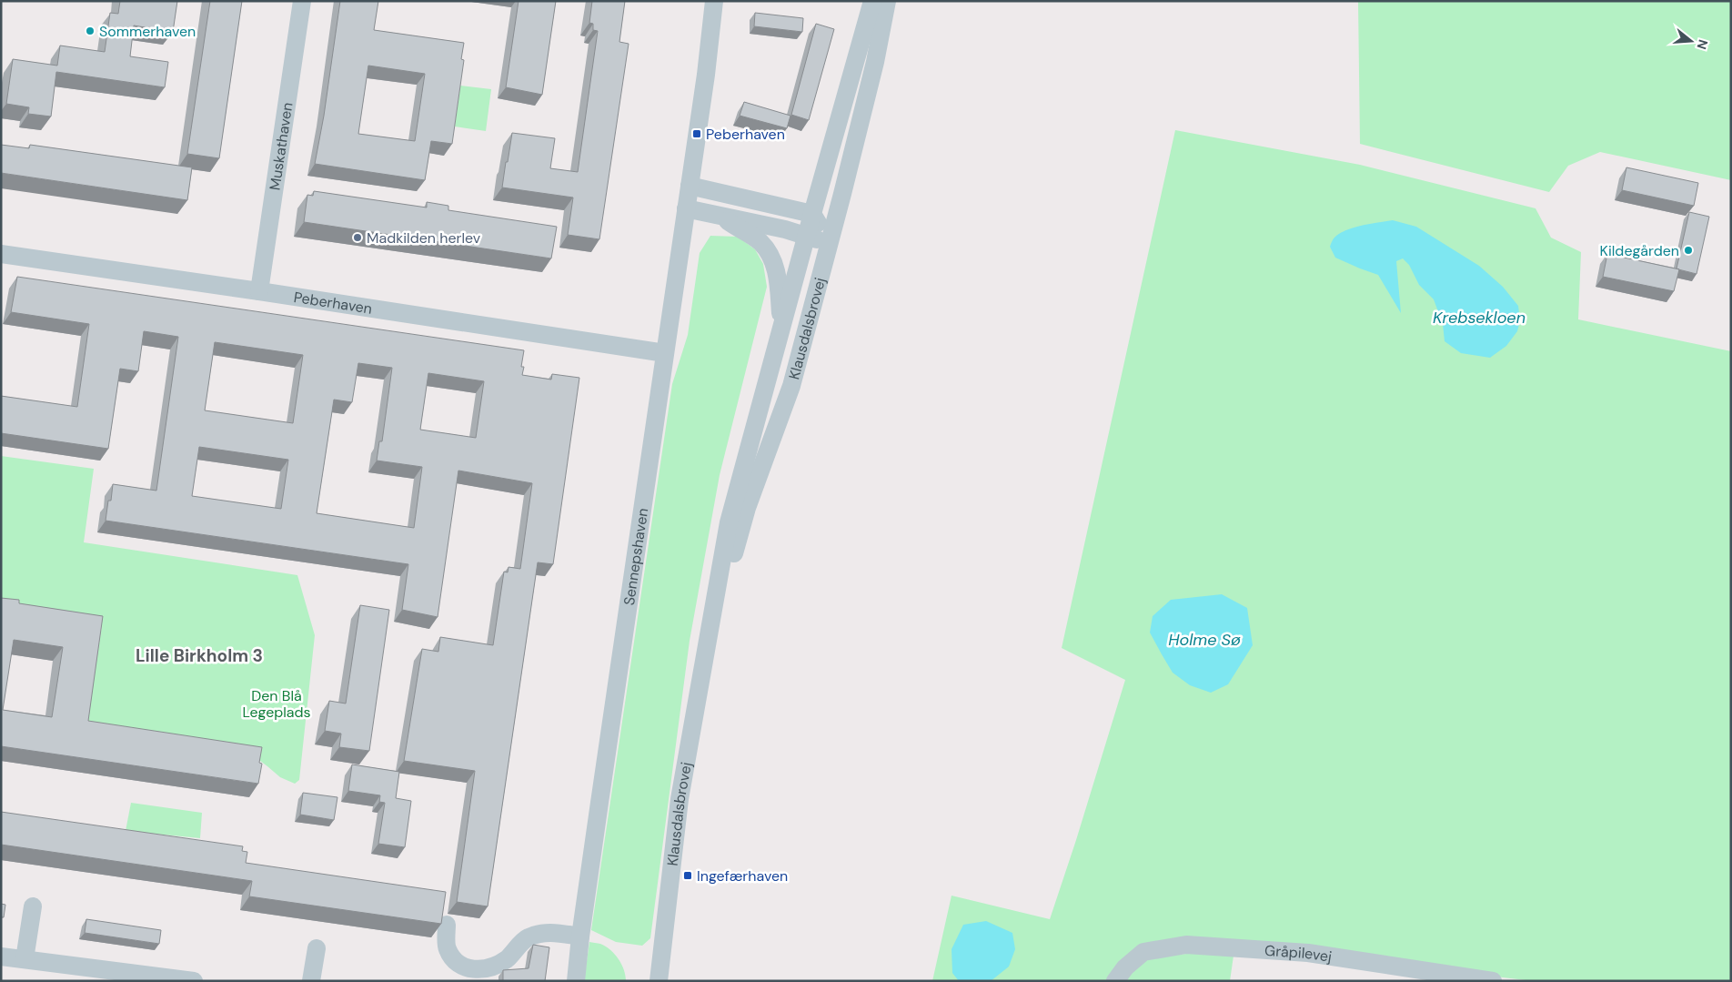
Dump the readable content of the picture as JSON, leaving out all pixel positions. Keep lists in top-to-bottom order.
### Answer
{
  "streets": {
    "street": [
      "Muskathaven",
      "Peberhaven",
      "Klausdalsbrovej",
      "Sennepshaven",
      "Gråpilevej"
    ]
  },
  "crossings": [
    ["Muskathaven", "Peberhaven"],
    ["Peberhaven", "Sennepshaven"]
  ],
  "districts": ["Lille Birkholm 3"],
  "water": ["Krebsekloen", "Holme Sø"],
  "parks": ["Den Blå Legeplads"],
  "places": {
    "other": ["Sommerhaven", "Madkilden herlev", "Kildegården"],
    "transit": ["Peberhaven", "Ingefærhaven"]
  },
  "north": "right"
}
